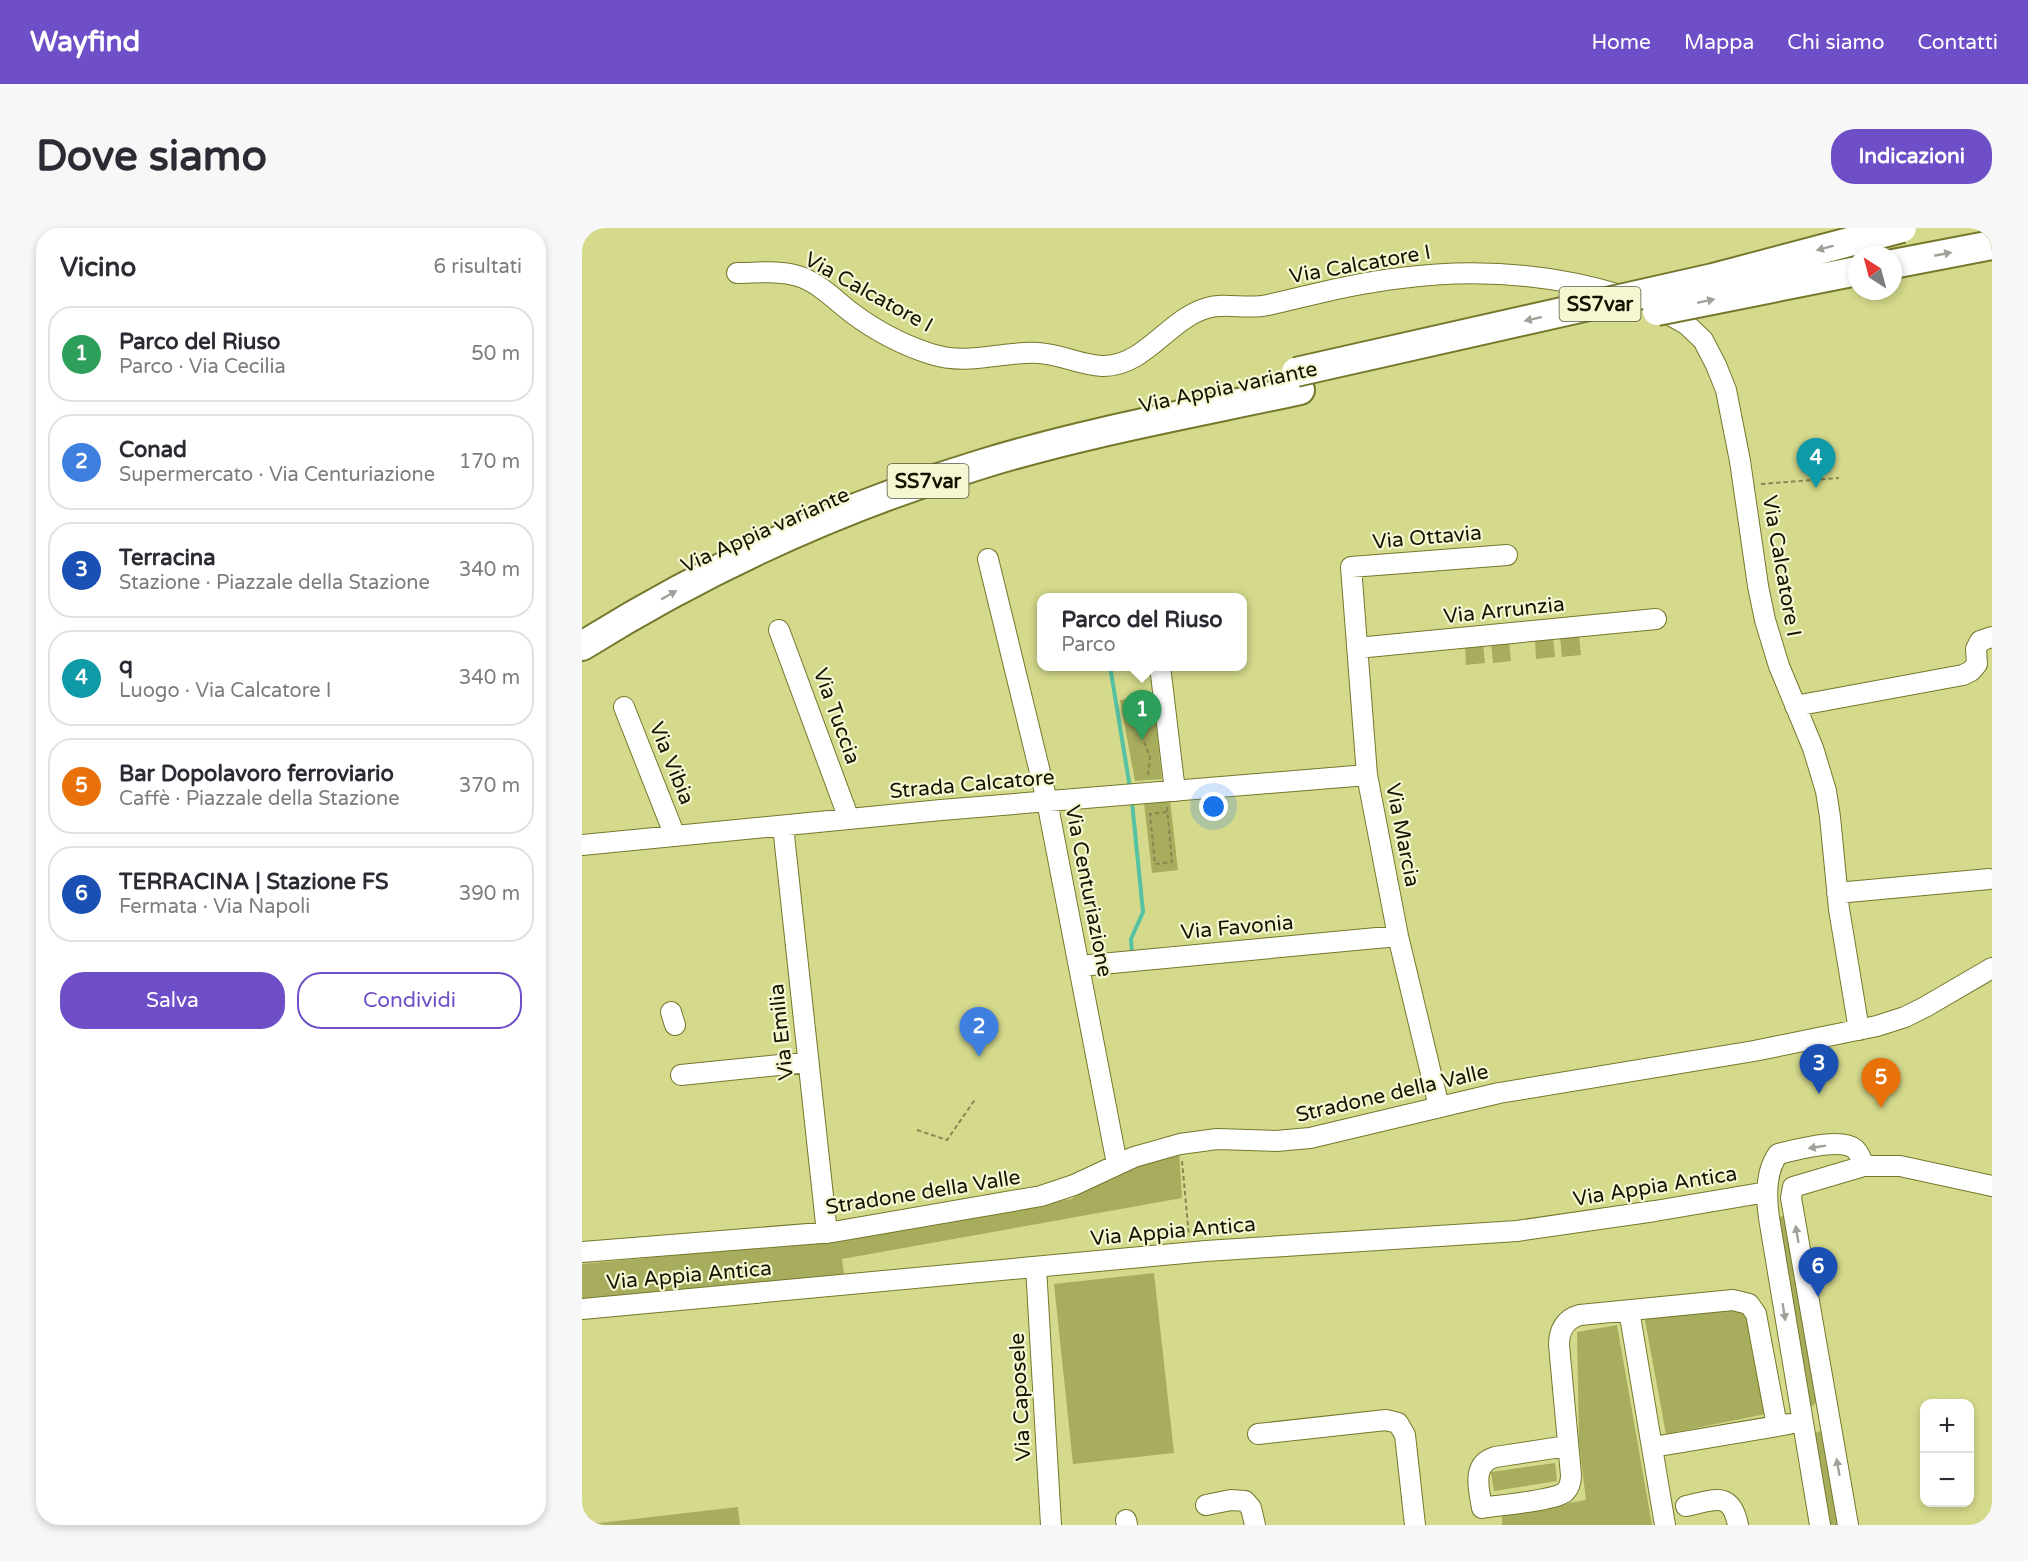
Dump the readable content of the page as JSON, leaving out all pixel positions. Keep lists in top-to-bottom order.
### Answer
{
  "streets": {
    "highway": ["SS7var", "Via Appia variante"],
    "street": [
      "Via Calcatore I",
      "Via Ottavia",
      "Via Arrunzia",
      "Via Tuccia",
      "Via Vibia",
      "Strada Calcatore",
      "Via Marcia",
      "Via Centuriazione",
      "Via Favonia",
      "Via Emilia",
      "Stradone della Valle",
      "Via Appia Antica",
      "Via Caposele"
    ]
  },
  "crossings": [
    ["Via Calcatore I", "Stradone della Valle"],
    ["Via Ottavia", "Via Marcia"],
    ["Via Arrunzia", "Via Marcia"],
    ["Via Tuccia", "Strada Calcatore"],
    ["Via Vibia", "Strada Calcatore"],
    ["Strada Calcatore", "Via Marcia"],
    ["Strada Calcatore", "Via Centuriazione"],
    ["Strada Calcatore", "Via Emilia"],
    ["Via Marcia", "Via Favonia"],
    ["Via Marcia", "Stradone della Valle"],
    ["Via Centuriazione", "Via Favonia"],
    ["Via Centuriazione", "Stradone della Valle"],
    ["Via Emilia", "Stradone della Valle"],
    ["Via Appia Antica", "Via Caposele"]
  ],
  "north": "top left",
  "page": {
    "header": "Wayfind",
    "nav": [
      "Home",
      "Mappa",
      "Chi siamo",
      "Contatti"
    ],
    "buttons": [
      "Indicazioni",
      ["Salva", "Condividi"]
    ],
    "title": "Dove siamo",
    "heading": ["Vicino", "6 risultati"],
    "list": [
      {
        "mark": "1",
        "name": "Parco del Riuso",
        "note": "Parco · Via Cecilia",
        "value": "50 m"
      },
      {
        "mark": "2",
        "name": "Conad",
        "note": "Supermercato · Via Centuriazione",
        "value": "170 m"
      },
      {
        "mark": "3",
        "name": "Terracina",
        "note": "Stazione · Piazzale della Stazione",
        "value": "340 m"
      },
      {
        "mark": "4",
        "name": "q",
        "note": "Luogo · Via Calcatore I",
        "value": "340 m"
      },
      {
        "mark": "5",
        "name": "Bar Dopolavoro ferroviario",
        "note": "Caffè · Piazzale della Stazione",
        "value": "370 m"
      },
      {
        "mark": "6",
        "name": "TERRACINA | Stazione FS",
        "note": "Fermata · Via Napoli",
        "value": "390 m"
      }
    ],
    "pins": [
      "4",
      "1",
      "2",
      "3",
      "5",
      "6"
    ],
    "popup": ["Parco del Riuso", "Parco"],
    "map_buttons": ["+", "−"]
  }
}
